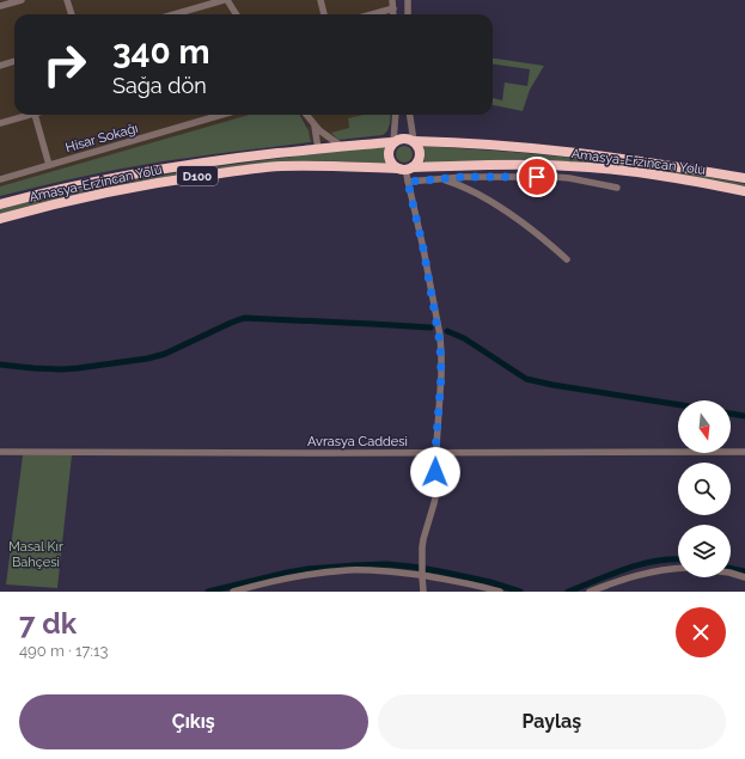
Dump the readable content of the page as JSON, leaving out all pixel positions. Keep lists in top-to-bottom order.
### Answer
{
  "streets": {
    "highway": ["Amasya-Erzincan Yolu", "D100"],
    "street": ["Hisar Sokağı", "Avrasya Caddesi"]
  },
  "parks": ["Masal Kır Bahçesi"],
  "north": "bottom",
  "page": {
    "turn": ["340 m", "Sağa dön"],
    "heading": ["7 dk", "490 m · 17:13"],
    "buttons": ["Çıkış", "Paylaş"]
  }
}
